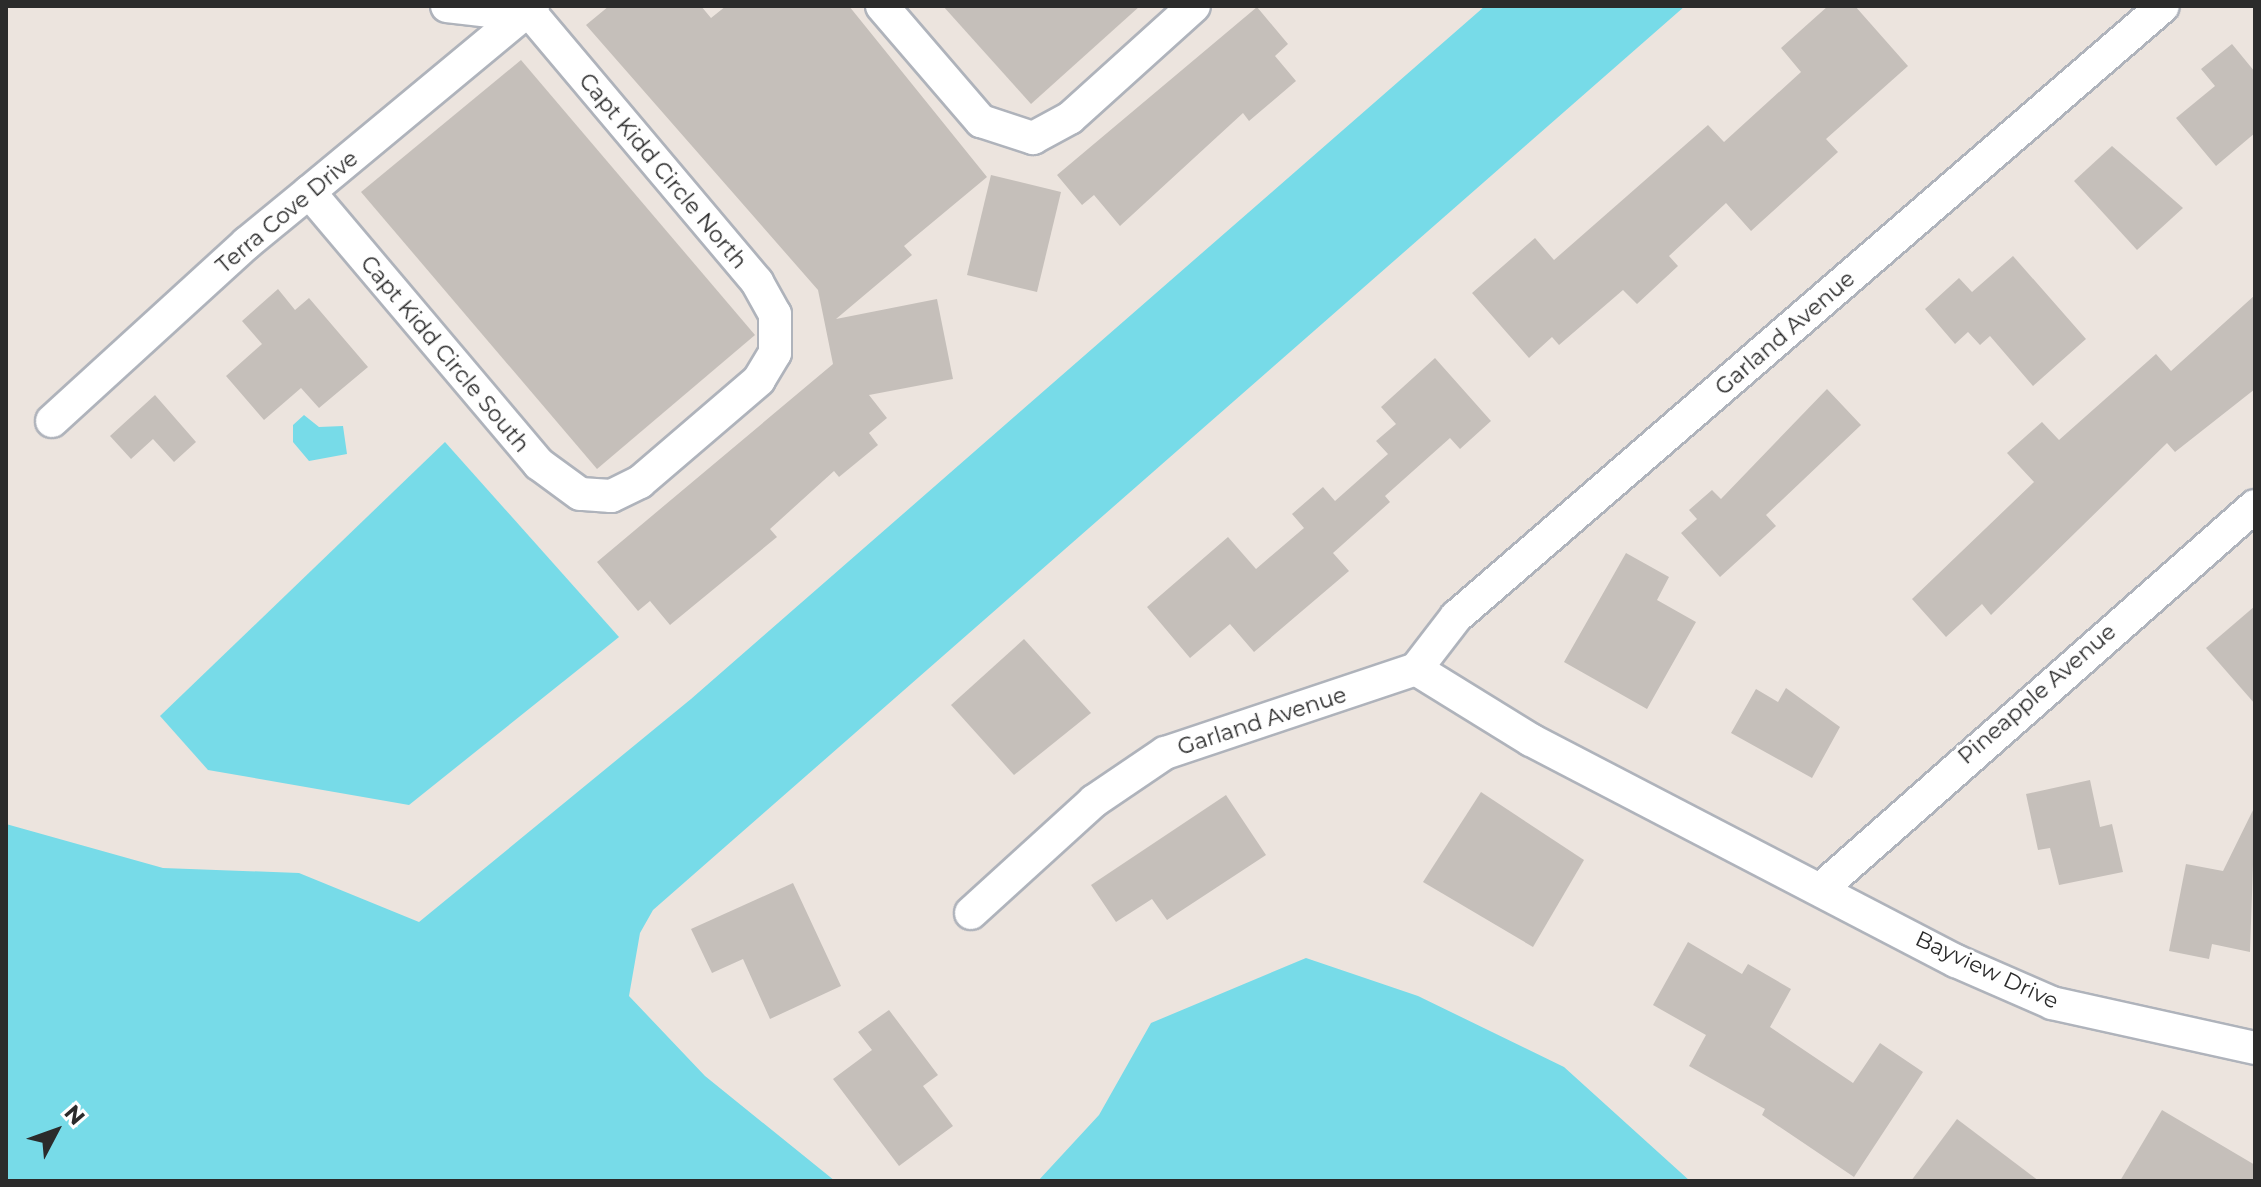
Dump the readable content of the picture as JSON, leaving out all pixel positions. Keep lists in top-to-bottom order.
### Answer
{
  "streets": {
    "street": [
      "Capt Kidd Circle North",
      "Terra Cove Drive",
      "Garland Avenue",
      "Capt Kidd Circle South",
      "Pineapple Avenue",
      "Bayview Drive"
    ]
  },
  "crossings": [
    ["Capt Kidd Circle North", "Terra Cove Drive"],
    ["Capt Kidd Circle North", "Capt Kidd Circle South"],
    ["Terra Cove Drive", "Capt Kidd Circle South"],
    ["Pineapple Avenue", "Bayview Drive"]
  ],
  "north": "top right"
}
